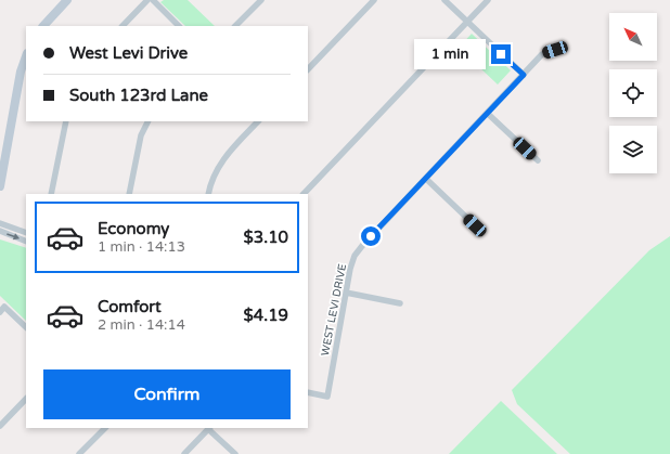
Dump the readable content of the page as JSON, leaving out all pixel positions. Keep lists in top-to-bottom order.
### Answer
{
  "streets": {
    "street": ["WEST LEVI DRIVE"]
  },
  "north": "top left",
  "page": {
    "banner": ["West Levi Drive", "South 123rd Lane"],
    "bubble": "1 min",
    "list": [
      {
        "name": "Economy",
        "note": "1 min · 14:13",
        "value": "$3.10"
      },
      {
        "name": "Comfort",
        "note": "2 min · 14:14",
        "value": "$4.19"
      }
    ],
    "buttons": "Confirm"
  }
}
